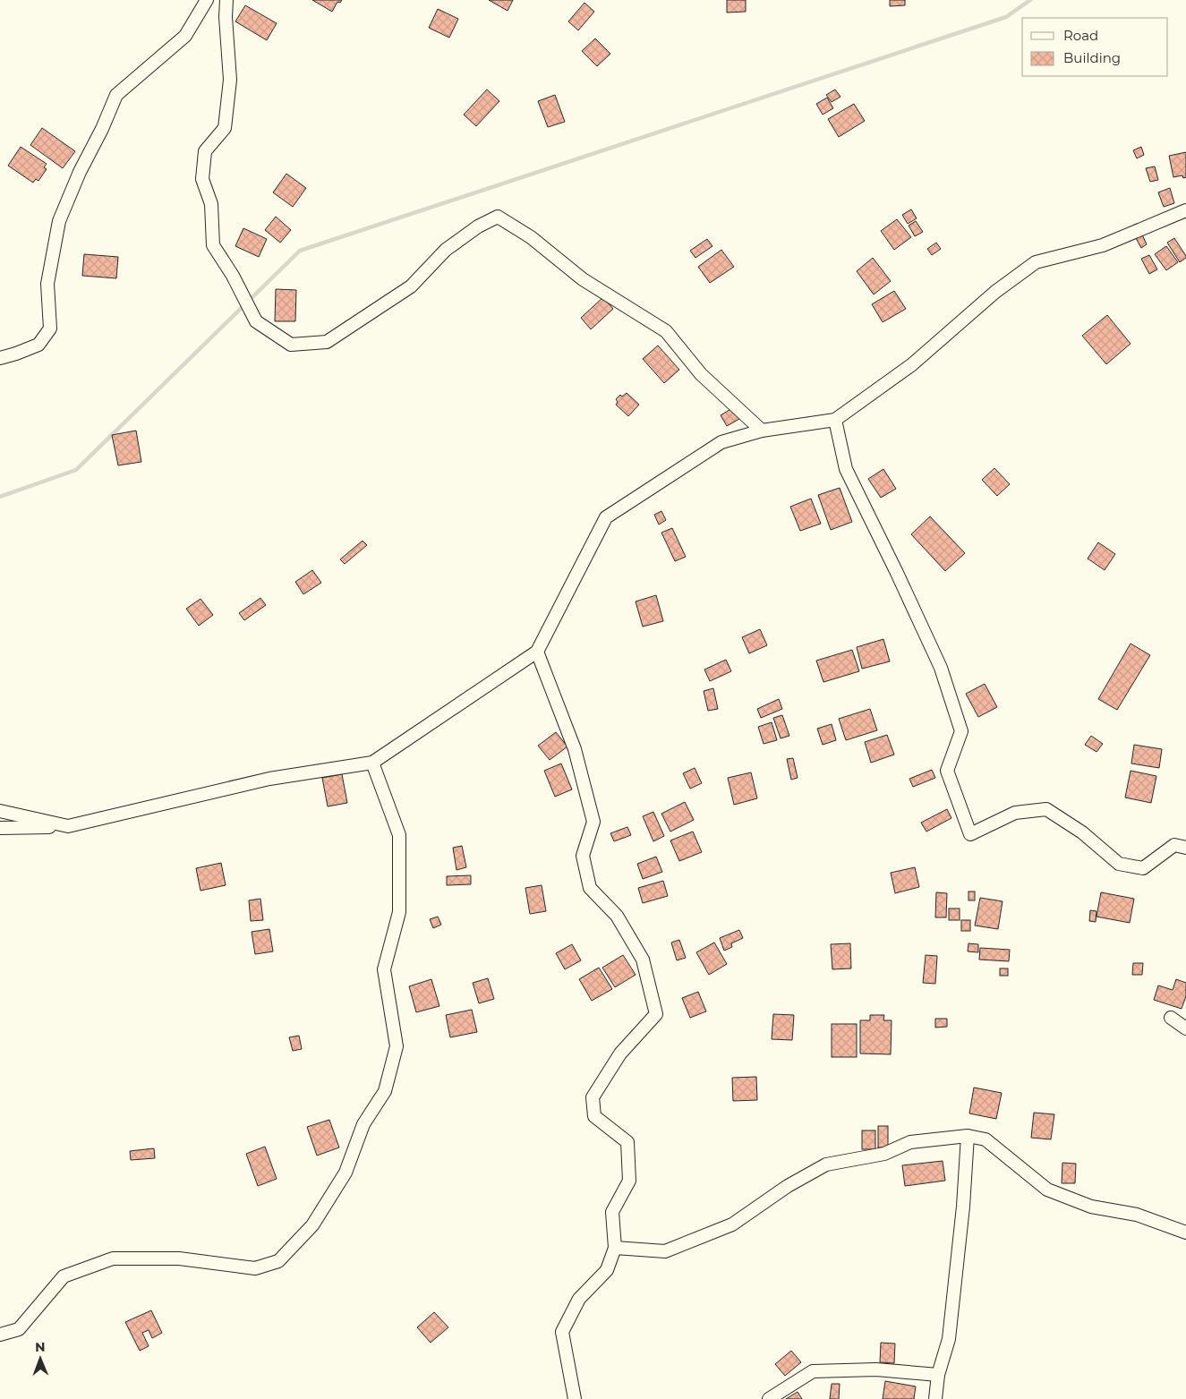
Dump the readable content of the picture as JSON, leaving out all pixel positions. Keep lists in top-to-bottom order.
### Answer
{
  "legend": ["Road", "Building"],
  "north": "top"
}
